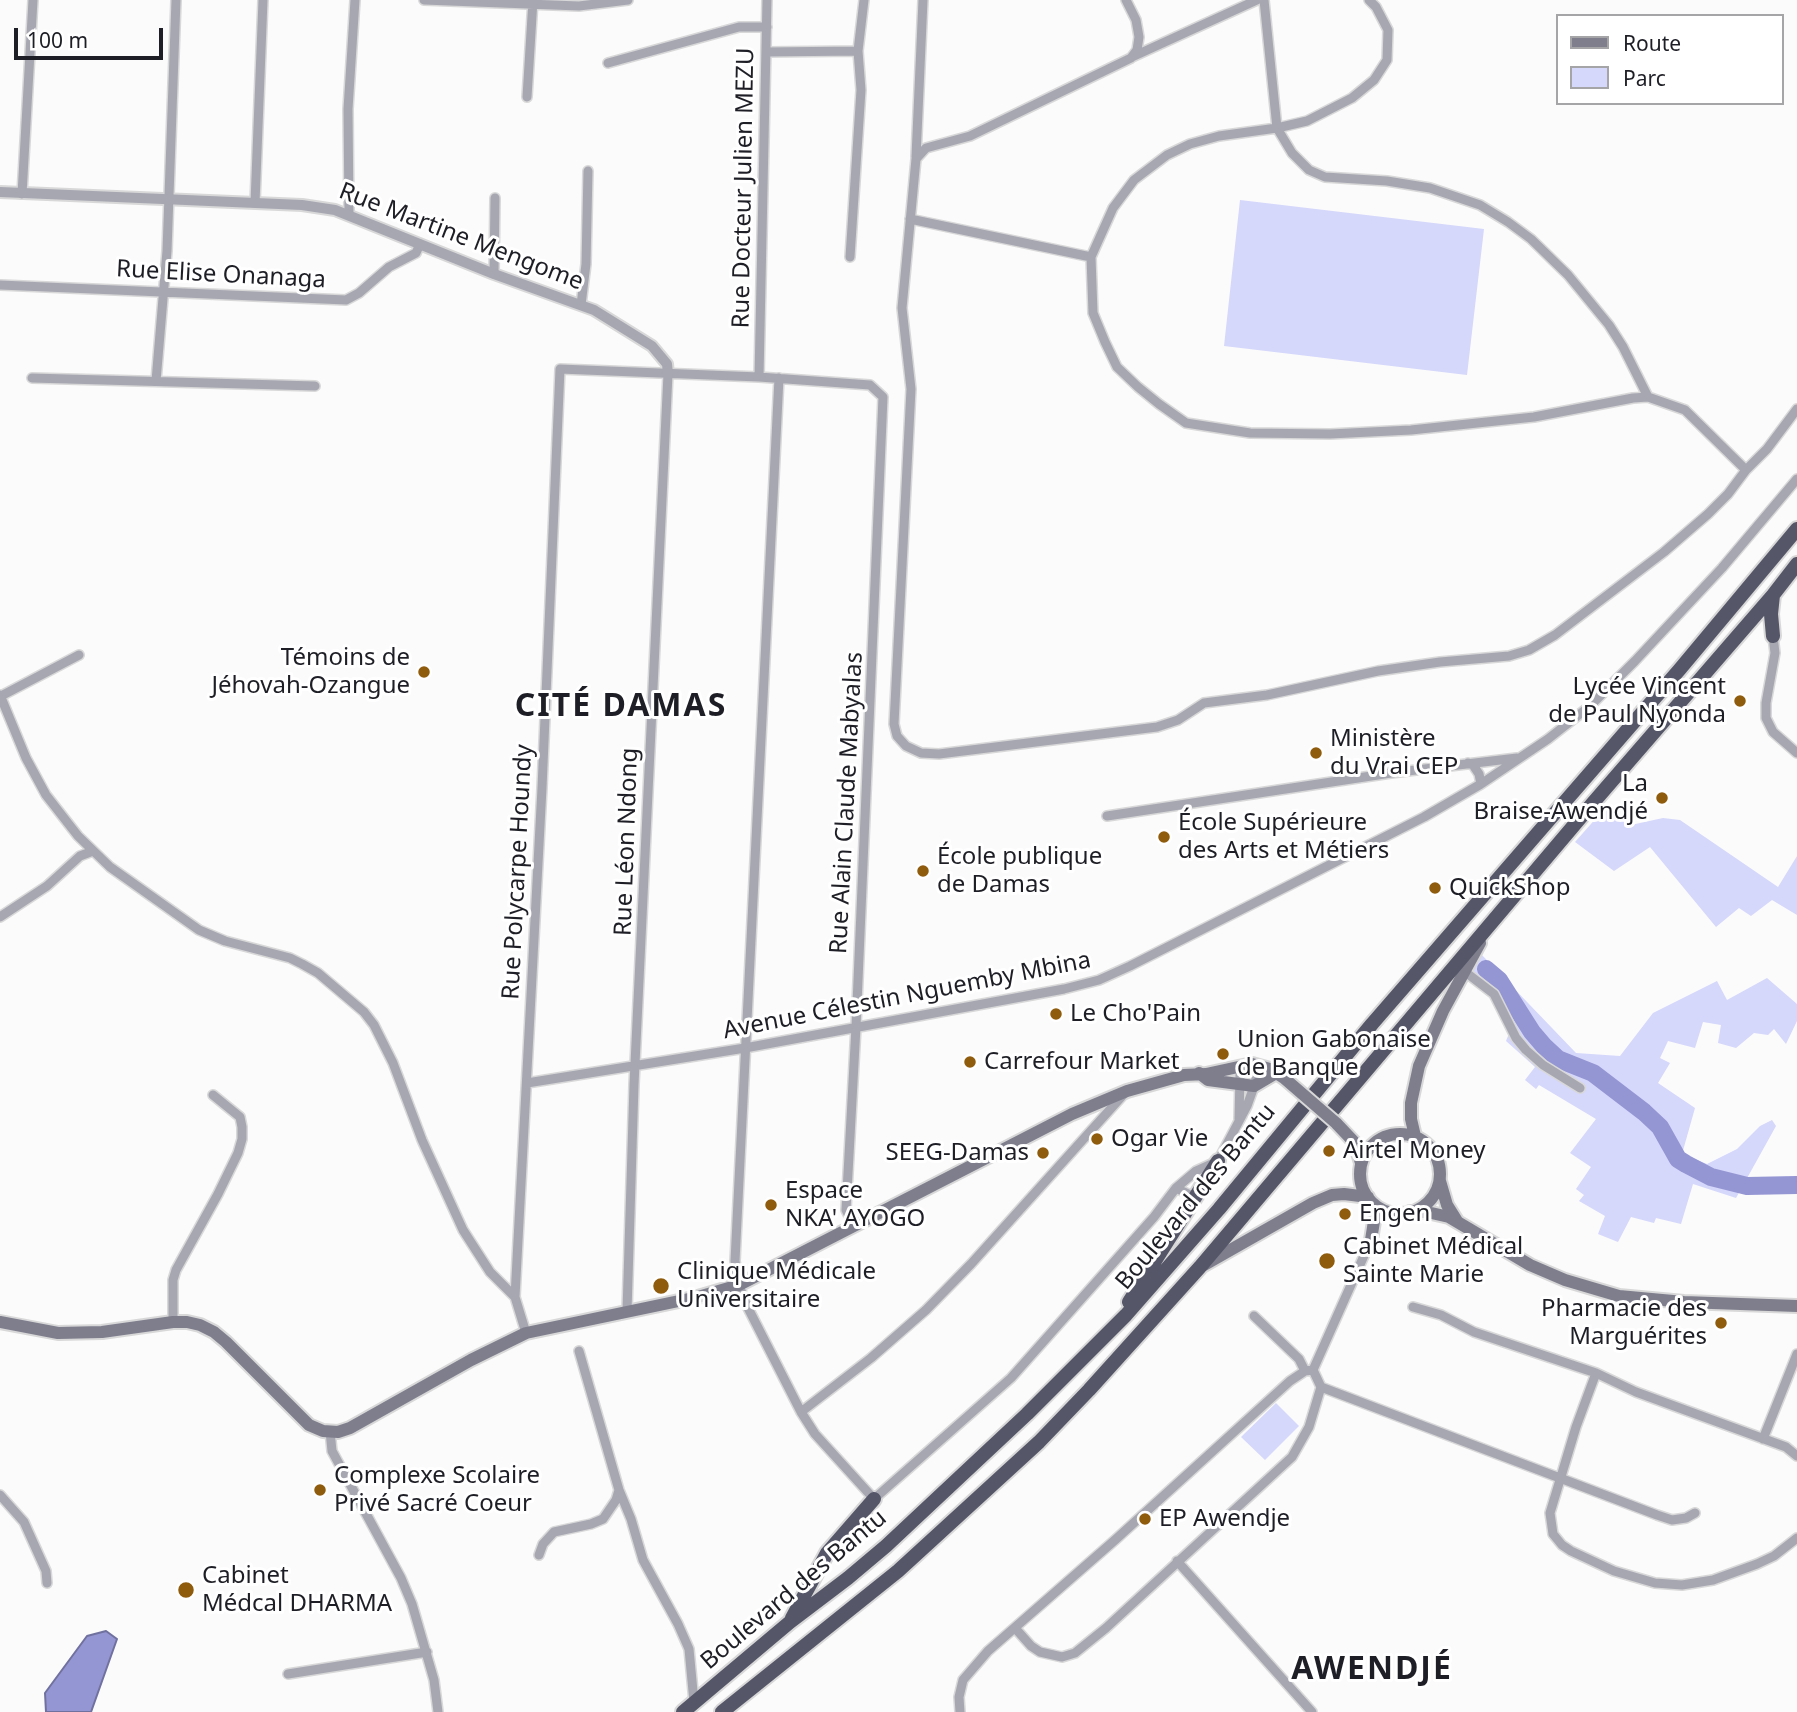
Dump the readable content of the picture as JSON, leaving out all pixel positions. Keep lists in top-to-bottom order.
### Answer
{
  "streets": {
    "highway": ["Boulevard des Bantu"],
    "street": [
      "Rue Docteur Julien MEZU",
      "Rue Martine Mengome",
      "Rue Elise Onanaga",
      "Rue Alain Claude Mabyalas",
      "Rue Léon Ndong",
      "Rue Polycarpe Houndy",
      "Avenue Célestin Nguemby Mbina"
    ]
  },
  "crossings": [
    ["Rue Martine Mengome", "Rue Elise Onanaga"],
    ["Rue Martine Mengome", "Rue Léon Ndong"],
    ["Rue Martine Mengome", "Rue Polycarpe Houndy"],
    ["Rue Alain Claude Mabyalas", "Avenue Célestin Nguemby Mbina"],
    ["Rue Léon Ndong", "Rue Polycarpe Houndy"],
    ["Rue Léon Ndong", "Avenue Célestin Nguemby Mbina"],
    ["Rue Polycarpe Houndy", "Avenue Célestin Nguemby Mbina"]
  ],
  "districts": ["CITÉ DAMAS", "AWENDJÉ"],
  "places": [
    "Témoins de Jéhovah-Ozangue",
    "Lycée Vincent de Paul Nyonda",
    "Ministère du Vrai CEP",
    "La Braise-Awendjé",
    "École Supérieure des Arts et Métiers",
    "École publique de Damas",
    "QuickShop",
    "Le Cho'Pain",
    "Union Gabonaise de Banque",
    "Carrefour Market",
    "Ogar Vie",
    "Airtel Money",
    "SEEG-Damas",
    "Espace NKA' AYOGO",
    "Engen",
    "Cabinet Médical Sainte Marie",
    "Clinique Médicale Universitaire",
    "Pharmacie des Marguérites",
    "Complexe Scolaire Privé Sacré Coeur",
    "EP Awendje",
    "Cabinet Médcal DHARMA"
  ],
  "legend": ["Route", "Parc"],
  "scale_bar": "100 m"
}
